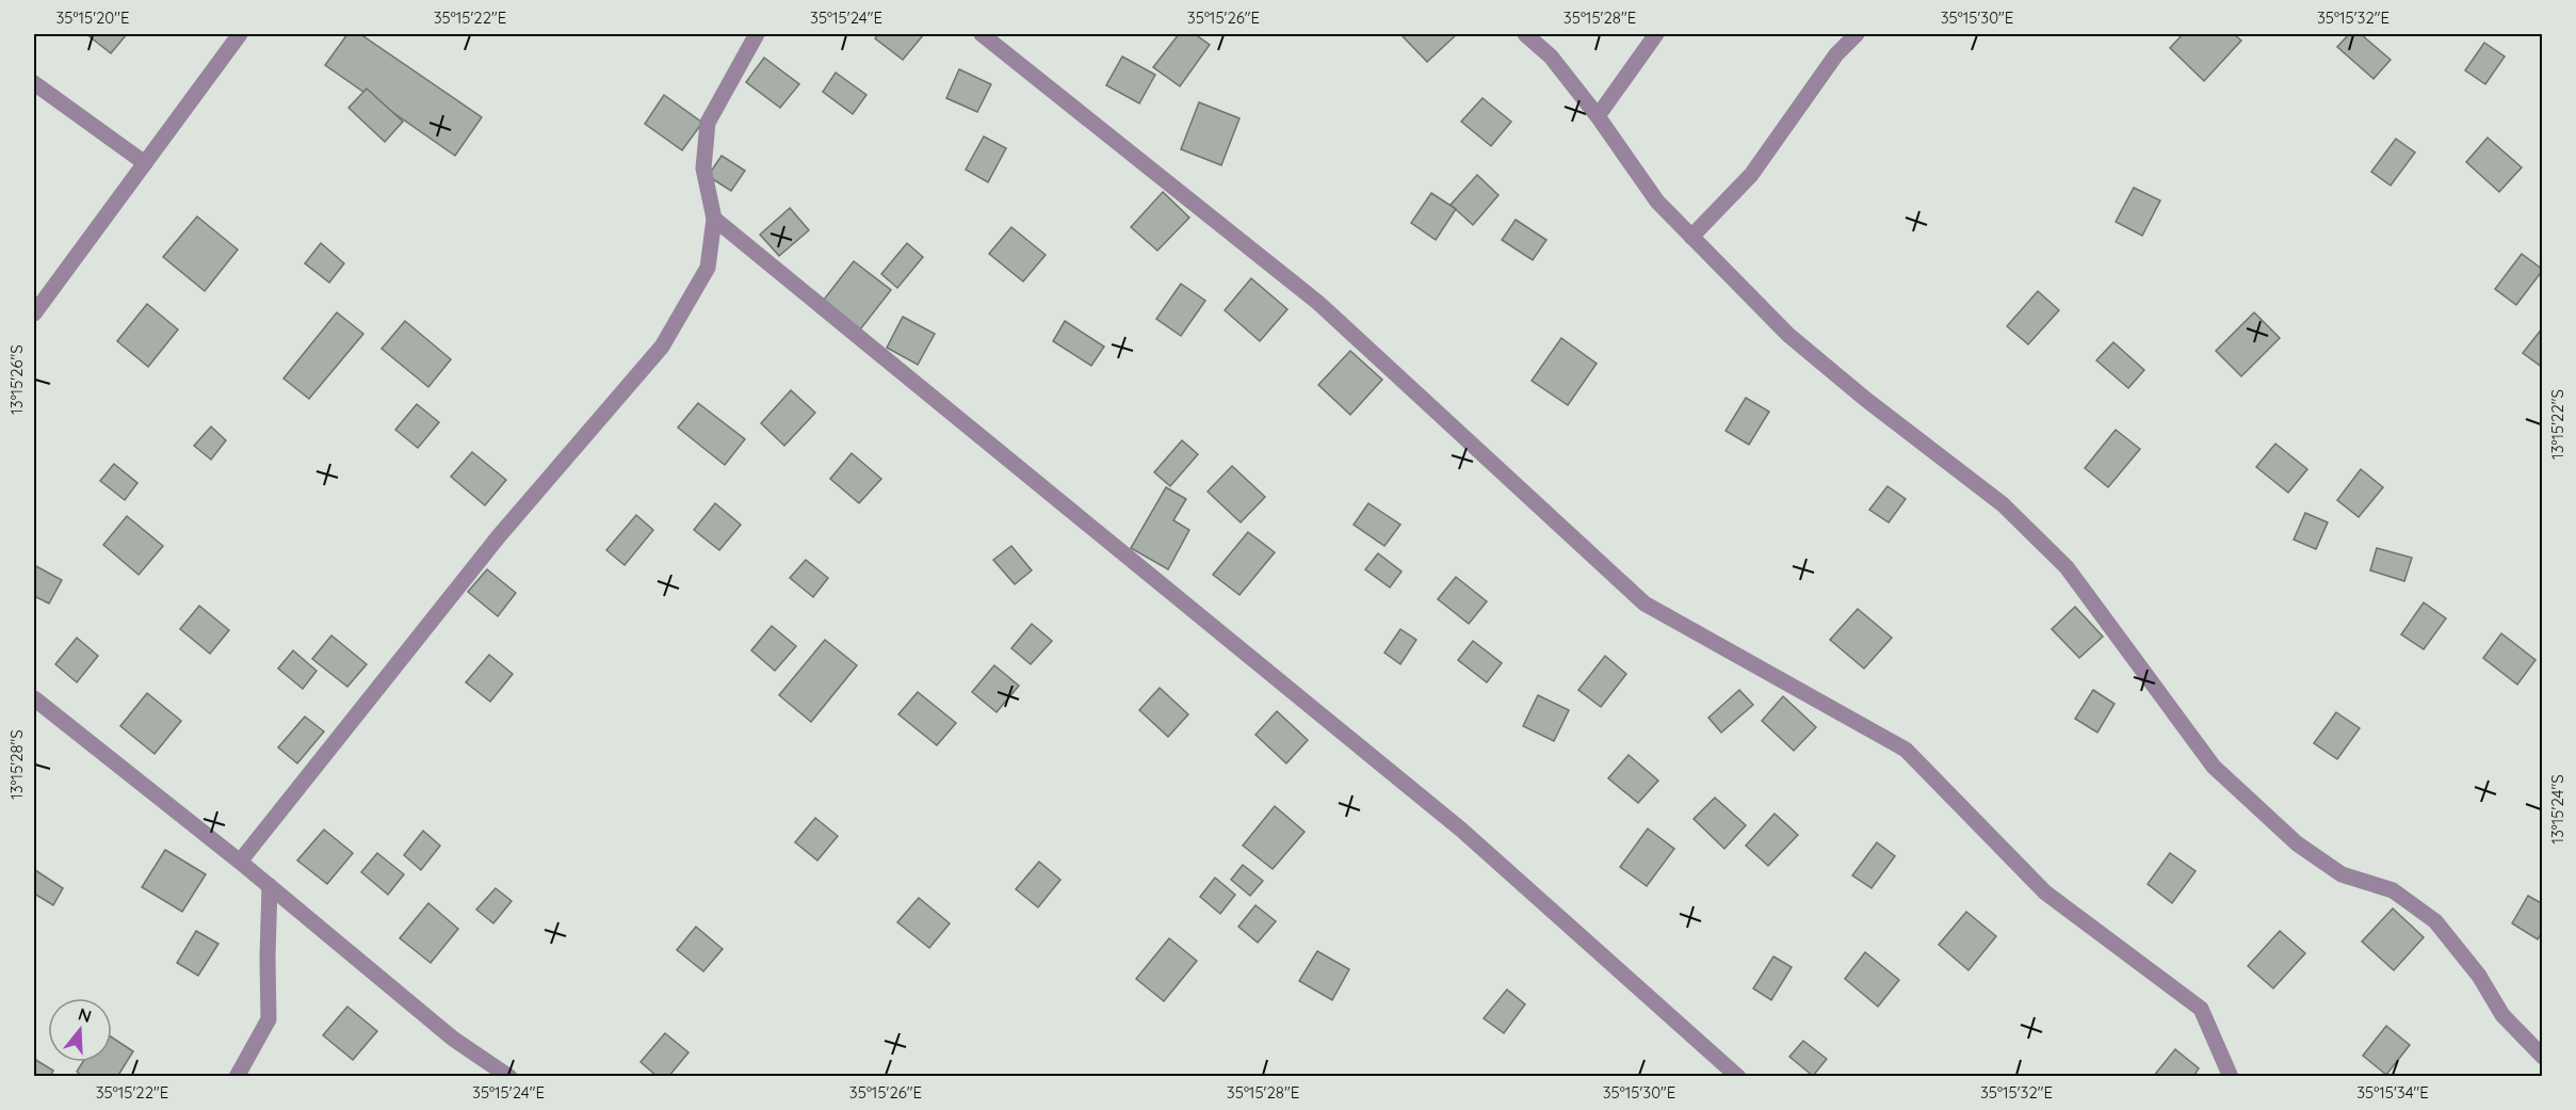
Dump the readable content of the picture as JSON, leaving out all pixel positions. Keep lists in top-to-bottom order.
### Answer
{
  "north": "top",
  "coordinates": [
    "35°15'20\"E",
    "35°15'22\"E",
    "35°15'24\"E",
    "35°15'26\"E",
    "35°15'28\"E",
    "35°15'30\"E",
    "35°15'32\"E",
    "13°15'26\"S",
    "13°15'22\"S",
    "13°15'28\"S",
    "13°15'24\"S",
    "35°15'34\"E"
  ]
}
